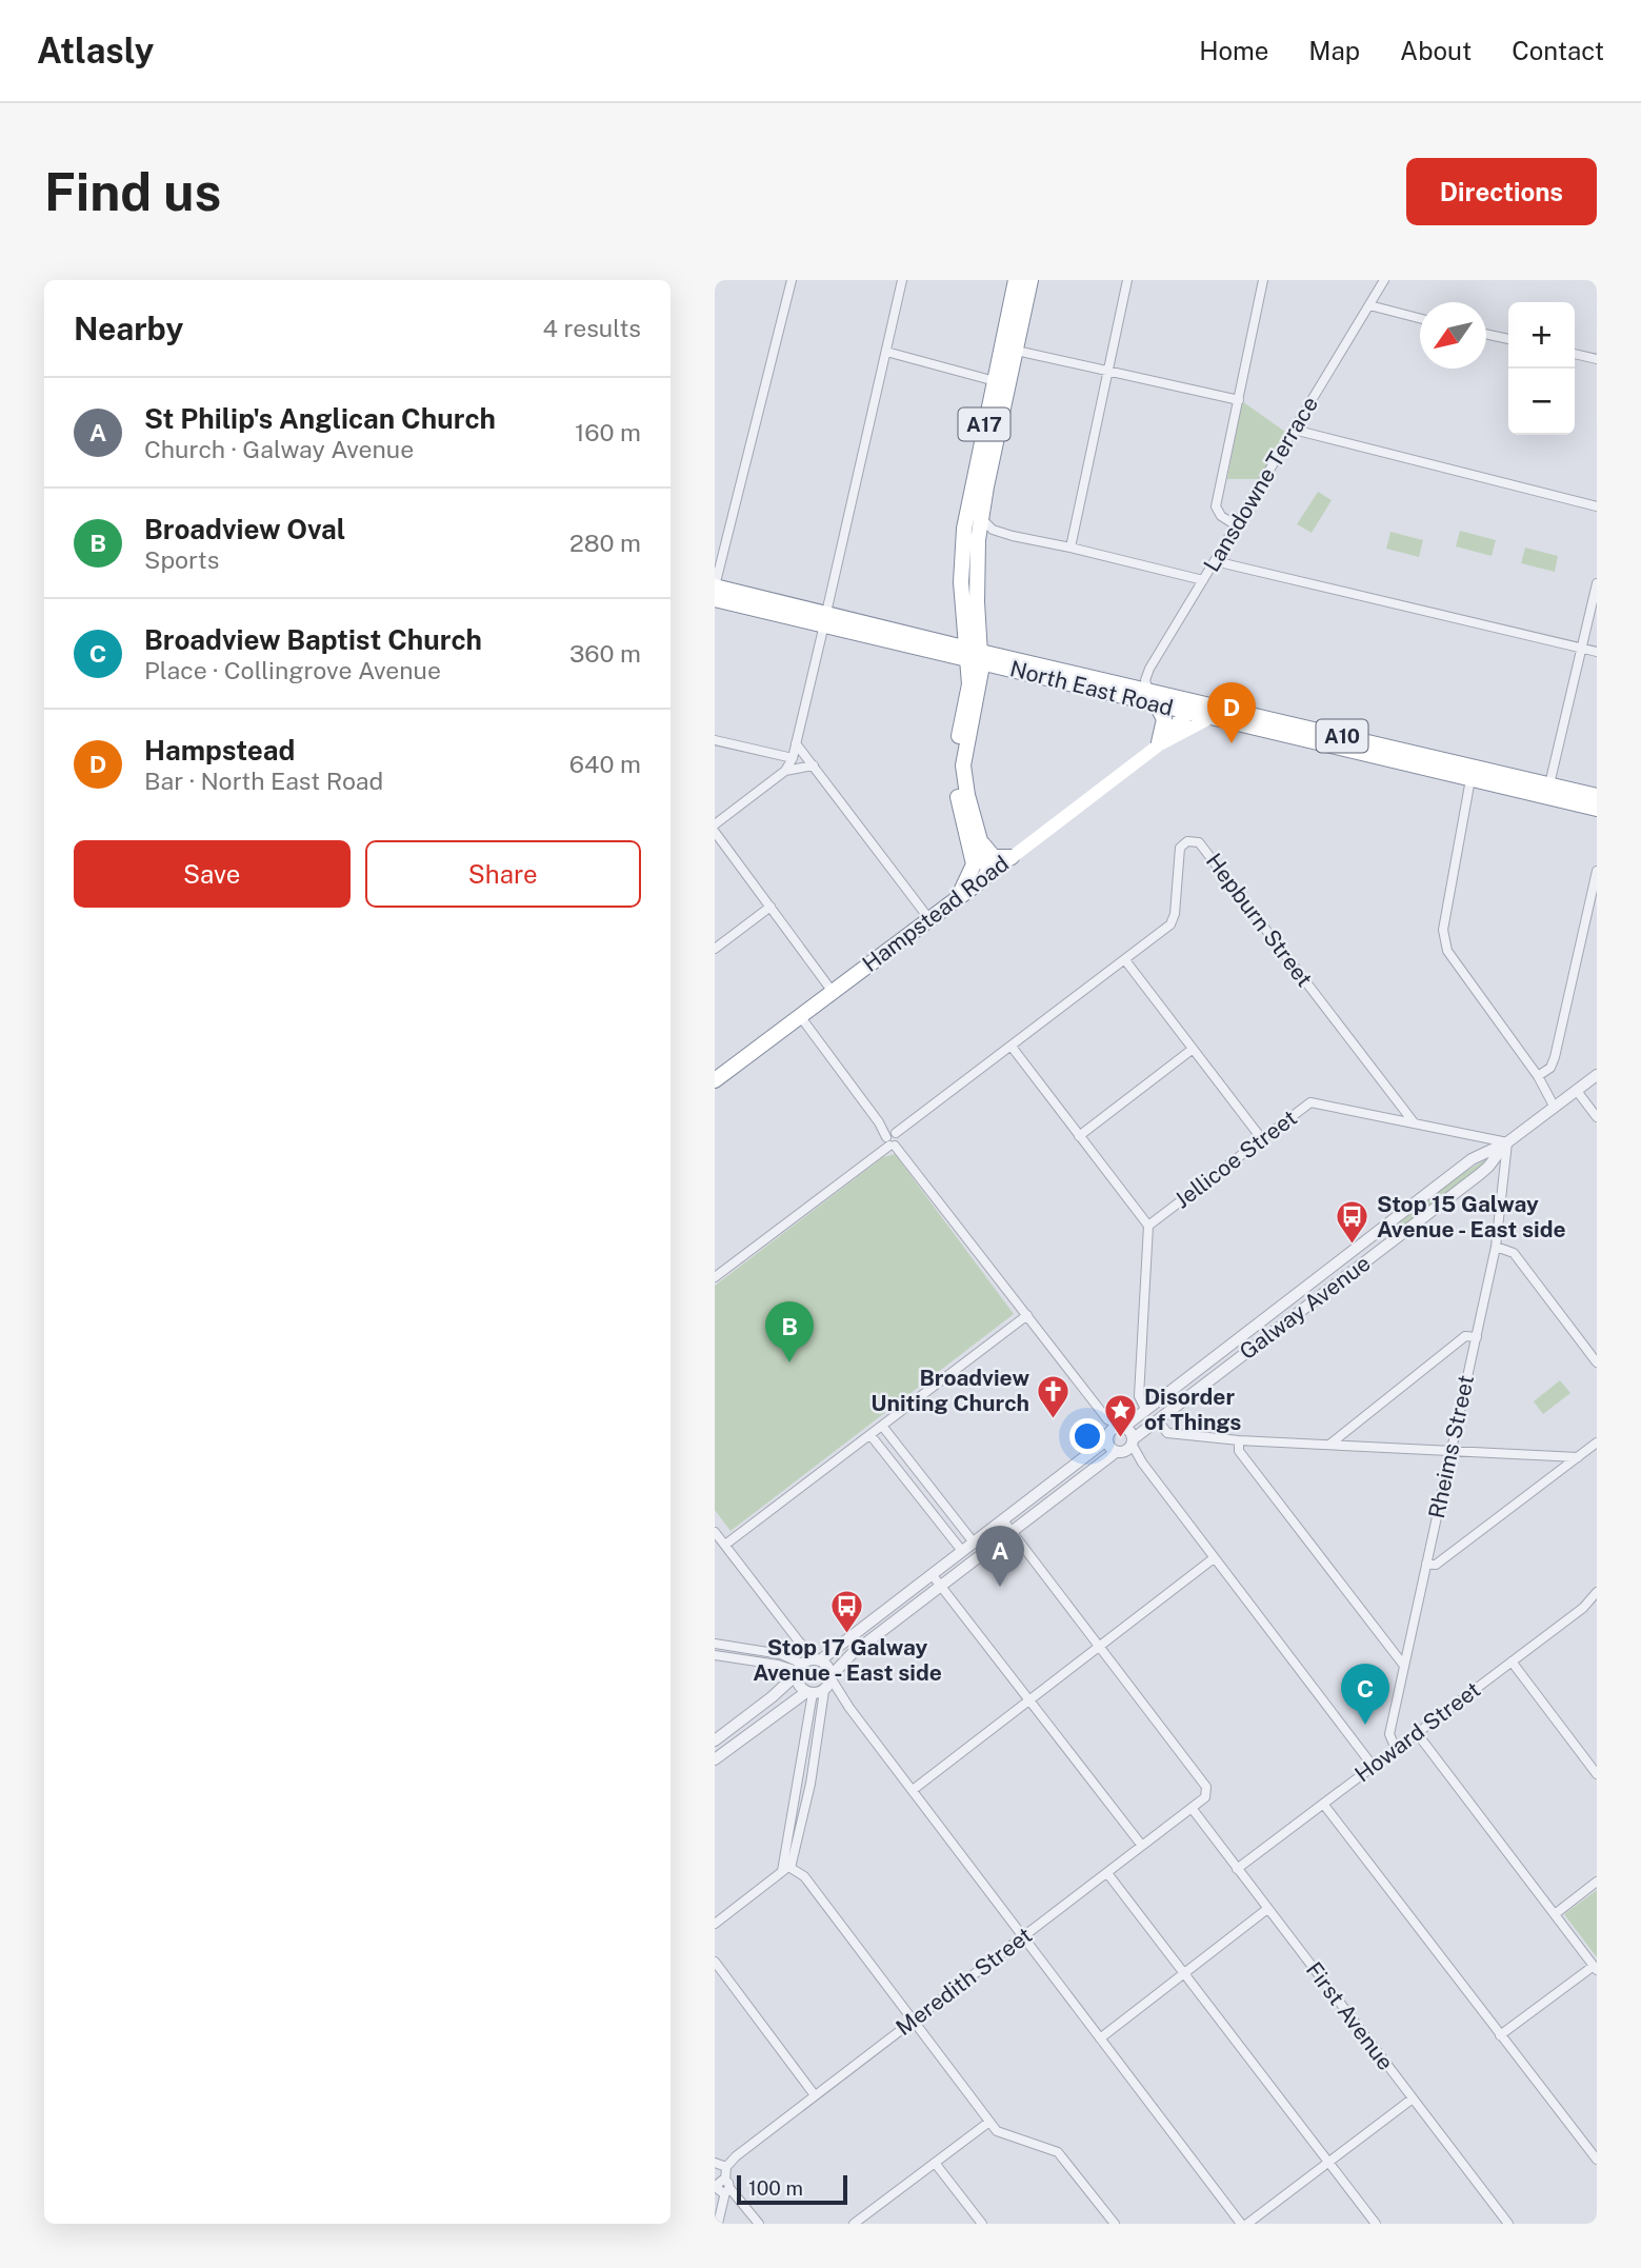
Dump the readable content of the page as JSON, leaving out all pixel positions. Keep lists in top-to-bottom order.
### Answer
{
  "streets": {
    "highway": [
      "A17",
      "North East Road",
      "A10",
      "Hampstead Road"
    ],
    "street": [
      "Lansdowne Terrace",
      "Hepburn Street",
      "Jellicoe Street",
      "Galway Avenue",
      "Rheims Street",
      "Howard Street",
      "Meredith Street",
      "First Avenue"
    ]
  },
  "crossings": [
    ["A17", "North East Road"],
    ["A17", "Hampstead Road"],
    ["Lansdowne Terrace", "North East Road"],
    ["North East Road", "Hampstead Road"],
    ["Hepburn Street", "Jellicoe Street"],
    ["Jellicoe Street", "Galway Avenue"],
    ["Jellicoe Street", "Rheims Street"],
    ["Galway Avenue", "Rheims Street"],
    ["Rheims Street", "Howard Street"],
    ["Howard Street", "First Avenue"],
    ["Meredith Street", "First Avenue"]
  ],
  "places": {
    "bus stop": ["Stop 15 Galway Avenue - East side", "Stop 17 Galway Avenue - East side"],
    "church": ["Broadview Uniting Church"],
    "place": ["Disorder of Things"]
  },
  "scale_bar": "100 m",
  "north": "bottom left",
  "page": {
    "header": "Atlasly",
    "nav": [
      "Home",
      "Map",
      "About",
      "Contact"
    ],
    "buttons": [
      "Directions",
      ["Save", "Share"]
    ],
    "title": "Find us",
    "heading": ["Nearby", "4 results"],
    "map_buttons": ["+", "−"],
    "list": [
      {
        "mark": "A",
        "name": "St Philip's Anglican Church",
        "note": "Church · Galway Avenue",
        "value": "160 m"
      },
      {
        "mark": "B",
        "name": "Broadview Oval",
        "note": "Sports",
        "value": "280 m"
      },
      {
        "mark": "C",
        "name": "Broadview Baptist Church",
        "note": "Place · Collingrove Avenue",
        "value": "360 m"
      },
      {
        "mark": "D",
        "name": "Hampstead",
        "note": "Bar · North East Road",
        "value": "640 m"
      }
    ],
    "pins": [
      "D",
      "B",
      "A",
      "C"
    ],
    "scale": "100 m"
  }
}
